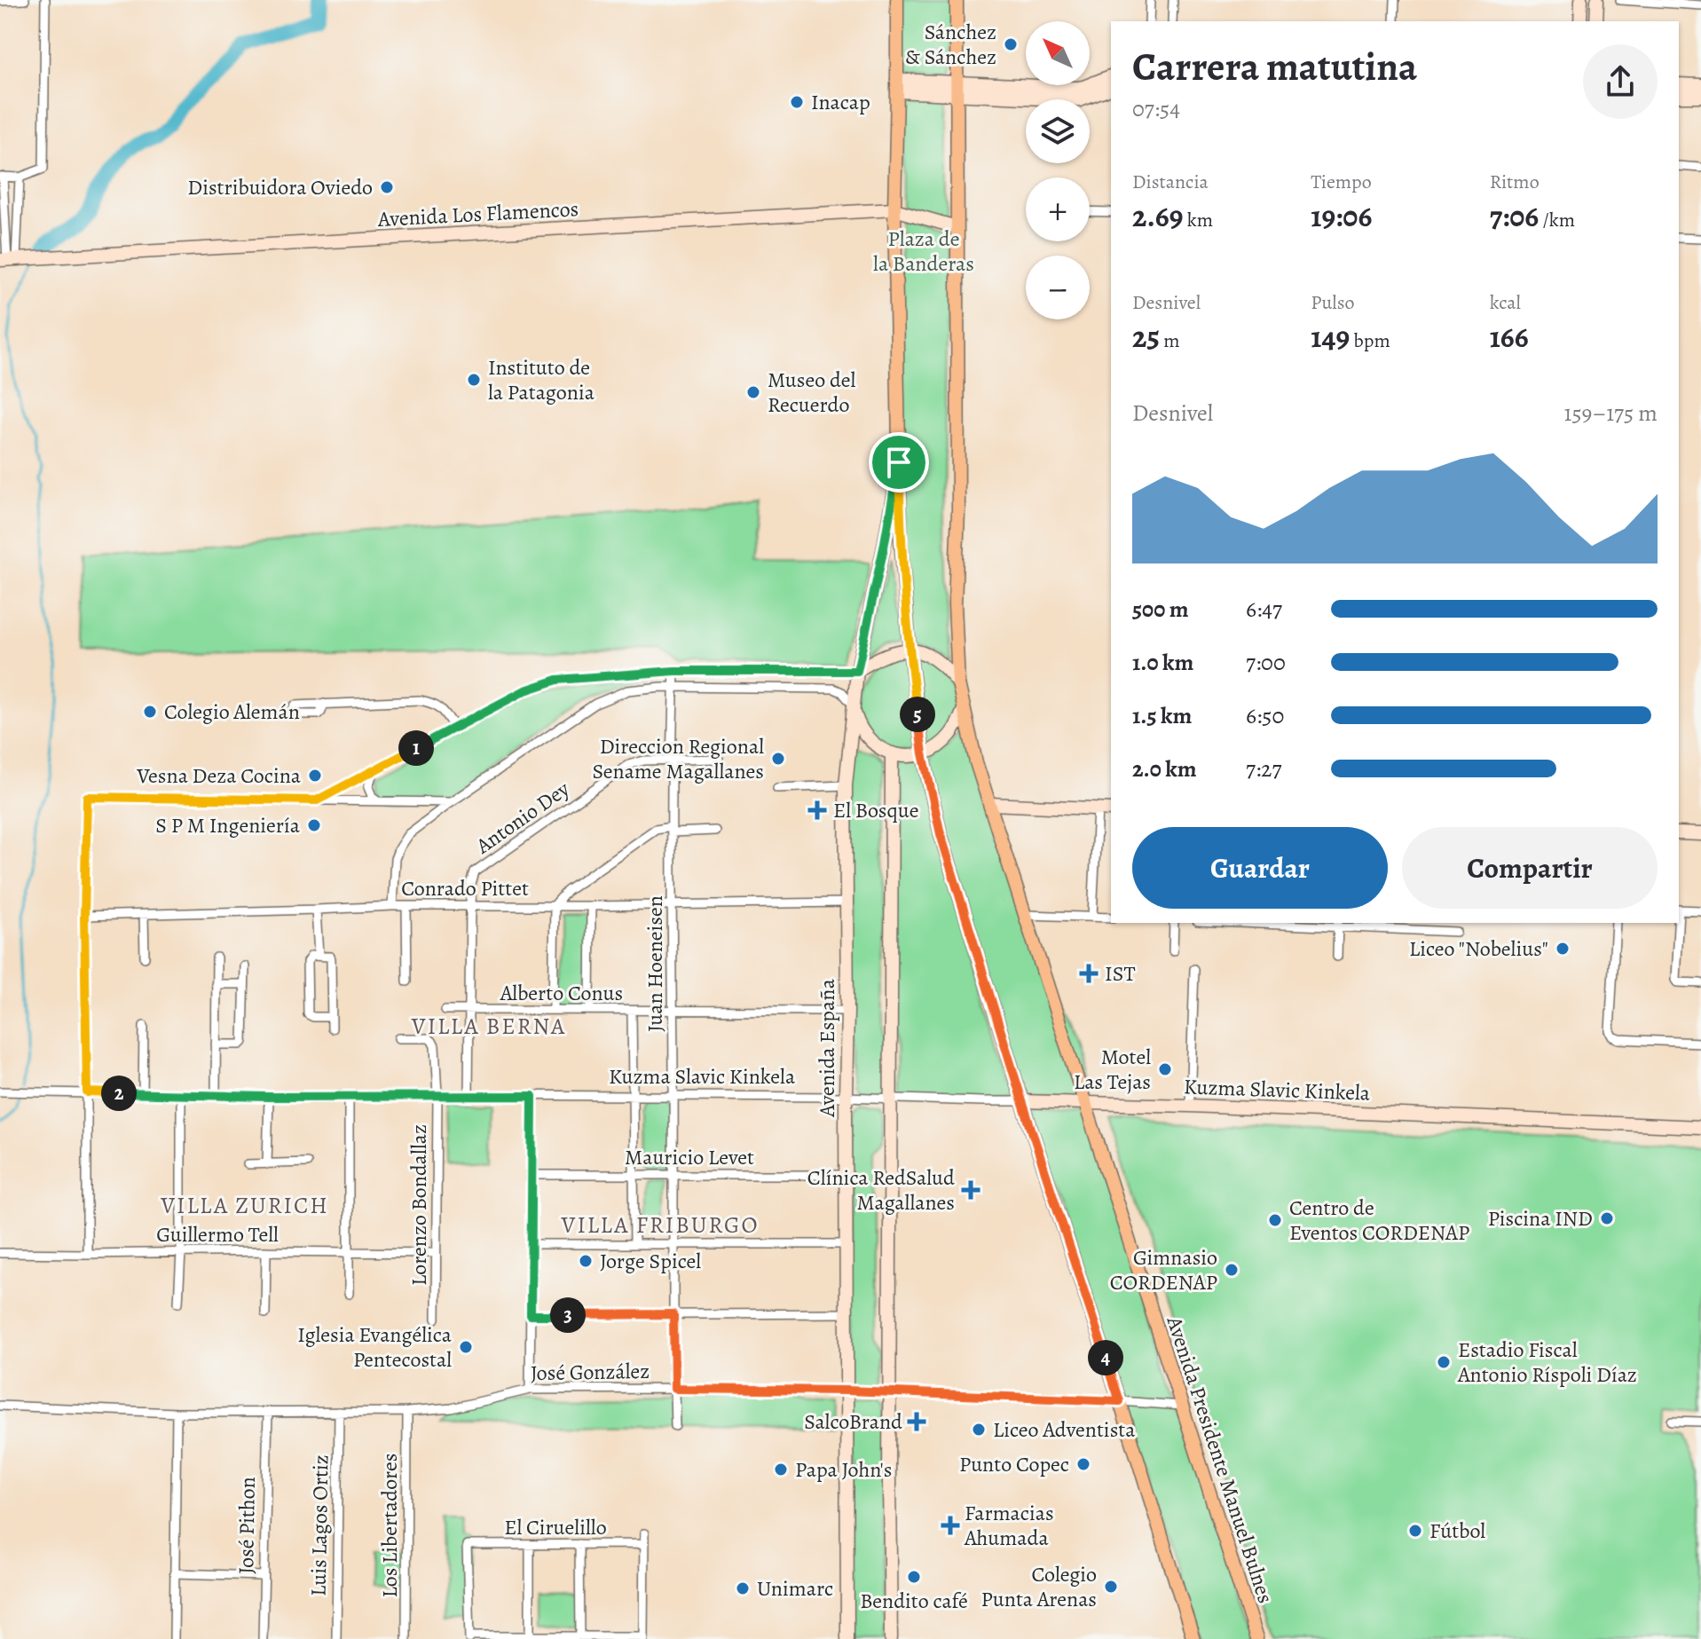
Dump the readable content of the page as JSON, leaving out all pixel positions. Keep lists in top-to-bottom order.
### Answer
{
  "streets": {
    "main road": [
      "Avenida Los Flamencos",
      "Avenida España",
      "Kuzma Slavic Kinkela",
      "Avenida Presidente Manuel Bulnes"
    ],
    "street": [
      "Antonio Dey",
      "Conrado Pittet",
      "Juan Hoeneisen",
      "Alberto Conus",
      "Mauricio Levet",
      "Lorenzo Bondallaz",
      "Guillermo Tell",
      "José González",
      "José Pithon",
      "Luis Lagos Ortiz",
      "Los Libertadores",
      "El Ciruelillo"
    ]
  },
  "crossings": [
    ["Avenida Los Flamencos", "Avenida Presidente Manuel Bulnes"],
    ["Antonio Dey", "Conrado Pittet"],
    ["Antonio Dey", "Juan Hoeneisen"],
    ["Antonio Dey", "Alberto Conus"],
    ["Antonio Dey", "Kuzma Slavic Kinkela"],
    ["Conrado Pittet", "Juan Hoeneisen"],
    ["Conrado Pittet", "Avenida España"],
    ["Juan Hoeneisen", "Alberto Conus"],
    ["Juan Hoeneisen", "Kuzma Slavic Kinkela"],
    ["Juan Hoeneisen", "Mauricio Levet"],
    ["Juan Hoeneisen", "José González"],
    ["Alberto Conus", "Avenida España"],
    ["Avenida España", "Kuzma Slavic Kinkela"],
    ["Avenida España", "Mauricio Levet"],
    ["Avenida España", "José González"],
    ["Kuzma Slavic Kinkela", "Lorenzo Bondallaz"],
    ["Kuzma Slavic Kinkela", "Avenida Presidente Manuel Bulnes"],
    ["Lorenzo Bondallaz", "Guillermo Tell"],
    ["José González", "Avenida Presidente Manuel Bulnes"],
    ["José González", "José Pithon"],
    ["José González", "Luis Lagos Ortiz"],
    ["José González", "Los Libertadores"]
  ],
  "districts": ["VILLA BERNA", "VILLA ZURICH", "VILLA FRIBURGO"],
  "parks": ["Plaza de la Banderas"],
  "places": {
    "other": [
      "Sánchez & Sánchez",
      "Inacap",
      "Distribuidora Oviedo",
      "Instituto de la Patagonia",
      "Museo del Recuerdo",
      "Colegio Alemán",
      "Direccion Regional Sename Magallanes",
      "Vesna Deza Cocina",
      "S P M Ingeniería",
      "Liceo \"Nobelius\"",
      "Motel Las Tejas",
      "Piscina IND",
      "Centro de Eventos CORDENAP",
      "Jorge Spicel",
      "Gimnasio CORDENAP",
      "Iglesia Evangélica Pentecostal",
      "Estadio Fiscal Antonio Ríspoli Díaz",
      "Liceo Adventista",
      "Punto Copec",
      "Papa John's",
      "Fútbol",
      "Bendito café",
      "Colegio Punta Arenas",
      "Unimarc"
    ],
    "health": [
      "El Bosque",
      "IST",
      "Clínica RedSalud Magallanes",
      "SalcoBrand",
      "Farmacias Ahumada"
    ]
  },
  "north": "top left",
  "page": {
    "map_buttons": ["+", "−"],
    "heading": ["Carrera matutina", "07:54"],
    "stats": [
      ["Distancia", "2.69 km"],
      ["Tiempo", "19:06"],
      ["Ritmo", "7:06 /km"],
      ["Desnivel", "25 m"],
      ["Pulso", "149 bpm"],
      ["kcal", "166"]
    ],
    "chart": ["Desnivel", "159–175 m"],
    "list": [
      {
        "name": "500 m",
        "note": "6:47"
      },
      {
        "name": "1.0 km",
        "note": "7:00"
      },
      {
        "name": "1.5 km",
        "note": "6:50"
      },
      {
        "name": "2.0 km",
        "note": "7:27"
      }
    ],
    "pins": [
      "5",
      "1",
      "2",
      "3",
      "4"
    ],
    "buttons": ["Guardar", "Compartir"]
  }
}
